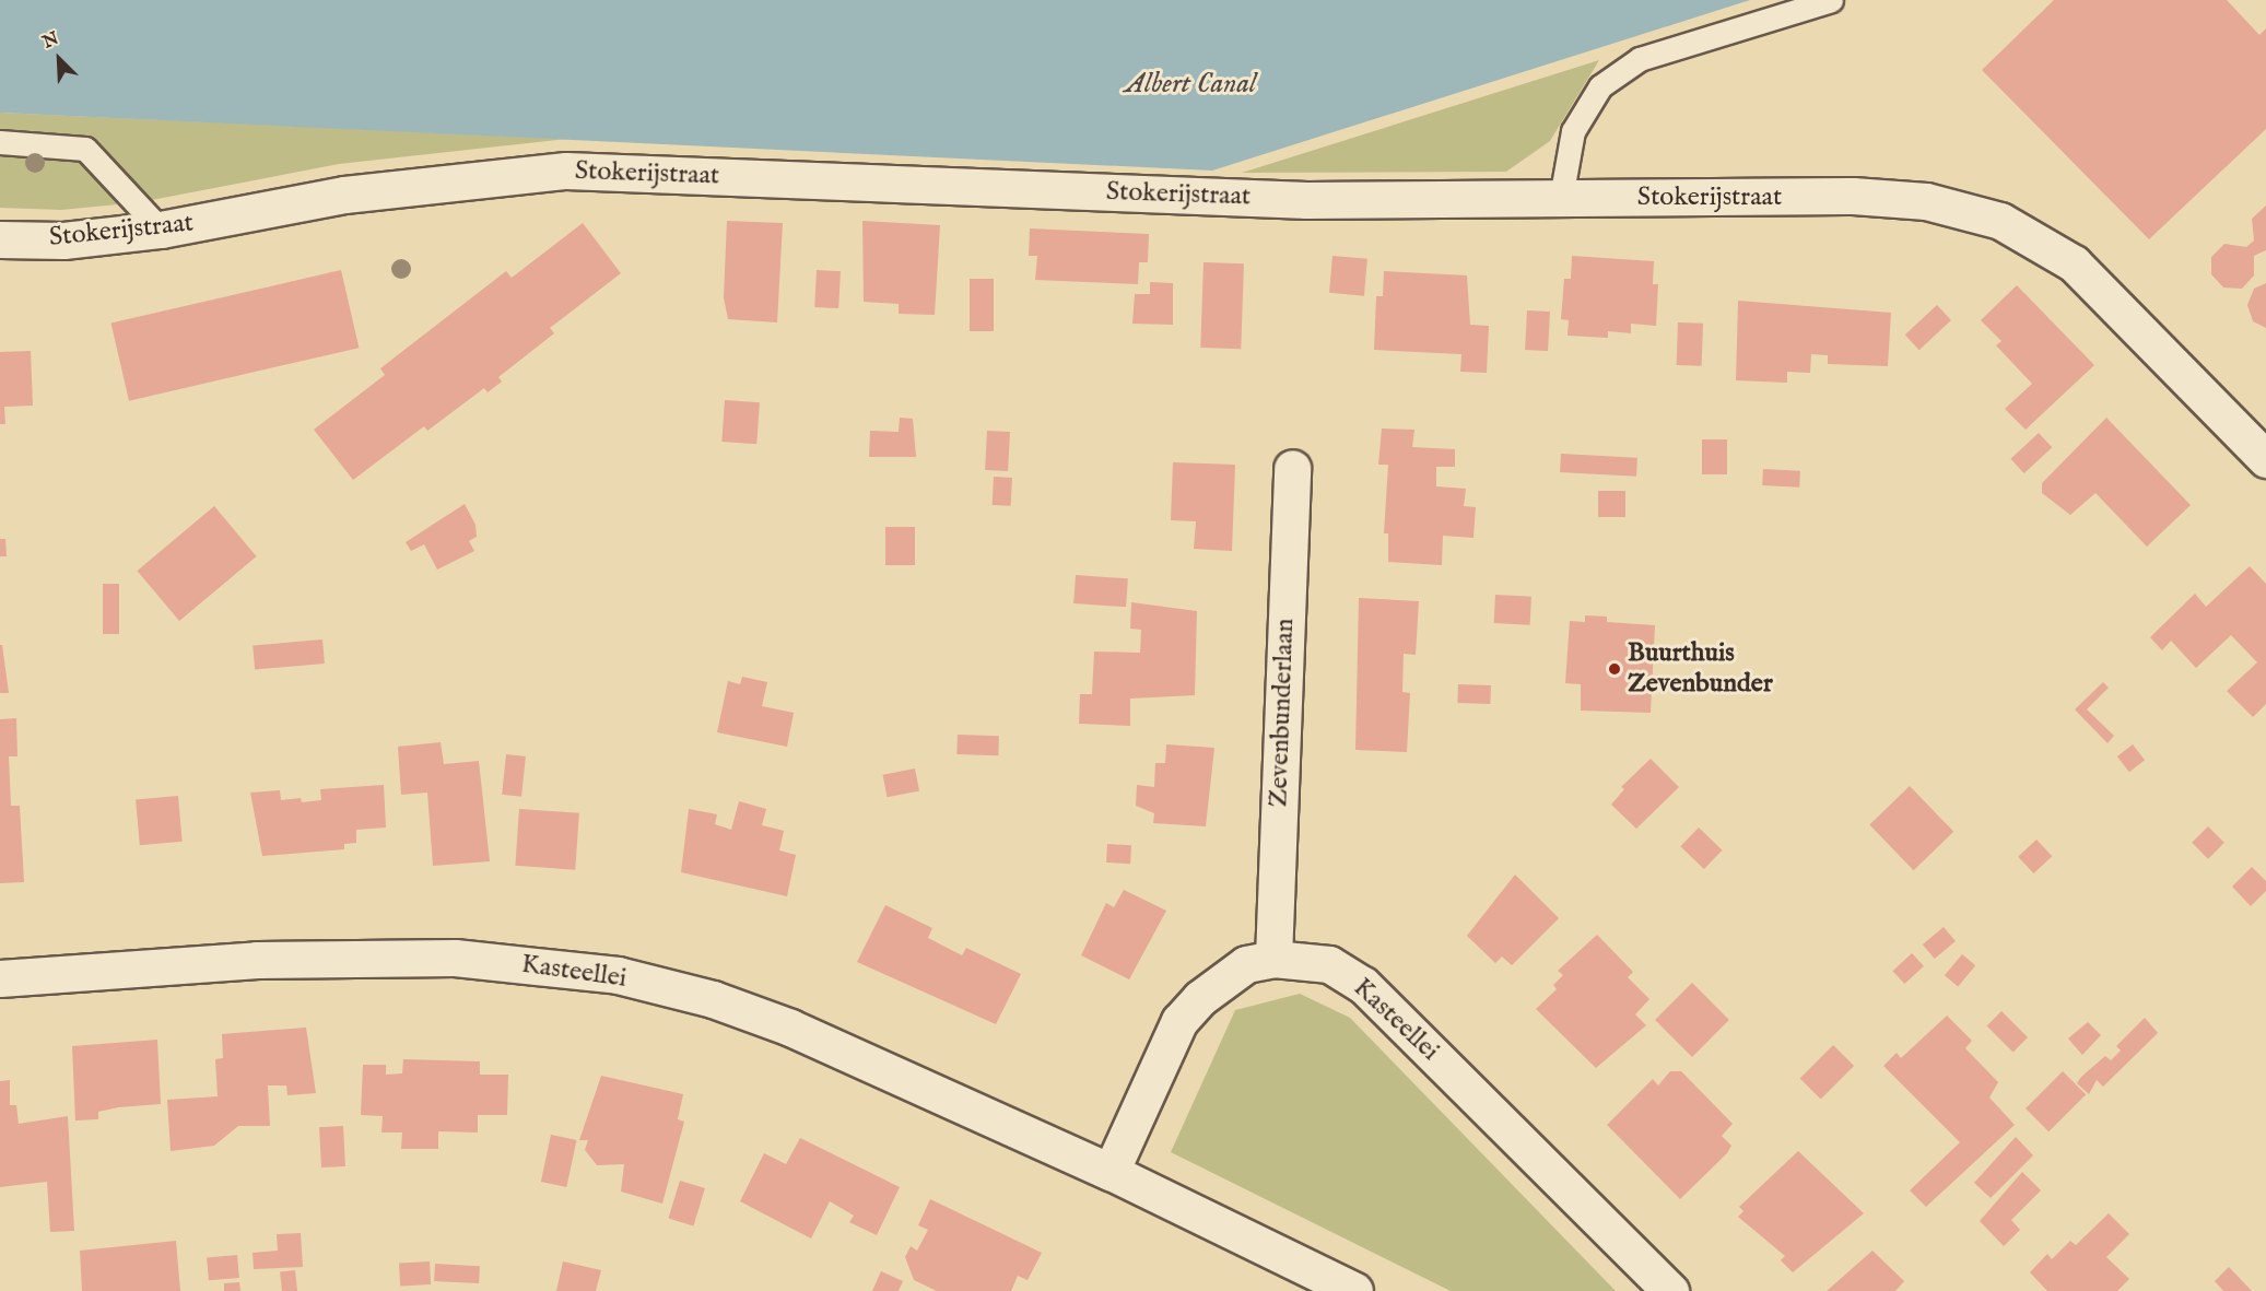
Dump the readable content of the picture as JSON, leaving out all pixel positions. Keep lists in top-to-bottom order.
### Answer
{
  "streets": {
    "street": ["Stokerijstraat", "Zevenbunderlaan", "Kasteellei"]
  },
  "crossings": [
    ["Zevenbunderlaan", "Kasteellei"]
  ],
  "water": ["Albert Canal"],
  "places": ["Buurthuis Zevenbunder"],
  "north": "top left"
}
